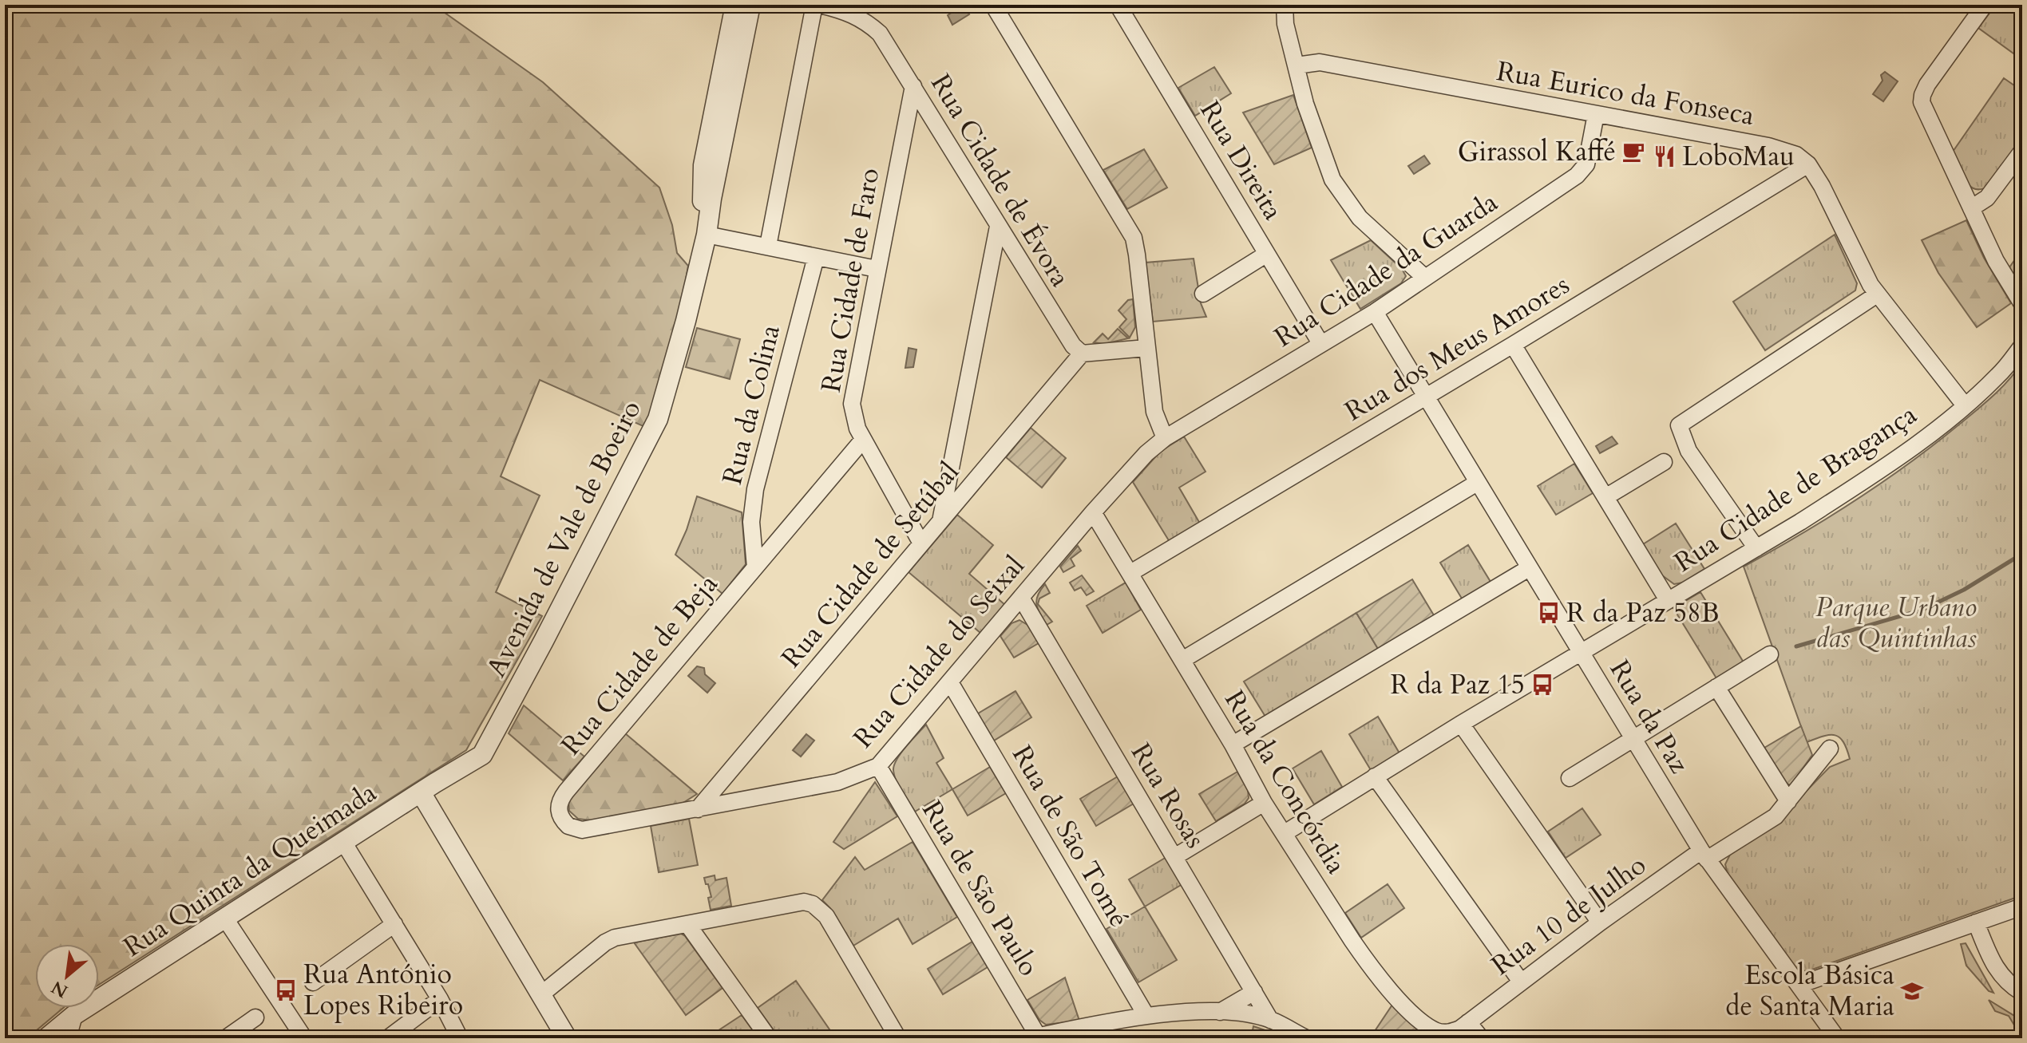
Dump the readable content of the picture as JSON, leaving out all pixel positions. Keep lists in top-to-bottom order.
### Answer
{
  "streets": {
    "street": [
      "Rua Eurico da Fonseca",
      "Rua Direita",
      "Rua Cidade de Évora",
      "Rua Cidade da Guarda",
      "Rua Cidade de Faro",
      "Rua dos Meus Amores",
      "Rua da Colina",
      "Rua Cidade de Bragança",
      "Avenida de Vale de Boeiro",
      "Rua Cidade de Setúbal",
      "Rua Cidade do Seixal",
      "Rua Cidade de Beja",
      "Rua da Paz",
      "Rua da Concórdia",
      "Rua Rosas",
      "Rua de São Tomé",
      "Rua Quinta da Queimada",
      "Rua de São Paulo",
      "Rua 10 de Julho"
    ]
  },
  "crossings": [
    ["Rua Eurico da Fonseca", "Rua Cidade da Guarda"],
    ["Rua Eurico da Fonseca", "Rua dos Meus Amores"],
    ["Rua Direita", "Rua Cidade da Guarda"],
    ["Rua Cidade de Évora", "Rua Cidade de Faro"],
    ["Rua Cidade de Évora", "Rua Cidade de Setúbal"],
    ["Rua Cidade da Guarda", "Rua Cidade do Seixal"],
    ["Rua Cidade da Guarda", "Rua da Paz"],
    ["Rua Cidade de Faro", "Rua Cidade de Setúbal"],
    ["Rua Cidade de Faro", "Rua Cidade de Beja"],
    ["Rua dos Meus Amores", "Rua da Paz"],
    ["Rua dos Meus Amores", "Rua da Concórdia"],
    ["Rua da Colina", "Rua Cidade de Beja"],
    ["Rua Cidade de Bragança", "Rua da Paz"],
    ["Rua Cidade de Bragança", "Rua da Concórdia"],
    ["Avenida de Vale de Boeiro", "Rua Quinta da Queimada"],
    ["Rua Cidade de Setúbal", "Rua Cidade do Seixal"],
    ["Rua Cidade de Setúbal", "Rua Cidade de Beja"],
    ["Rua Cidade do Seixal", "Rua Cidade de Beja"],
    ["Rua Cidade do Seixal", "Rua da Concórdia"],
    ["Rua Cidade do Seixal", "Rua Rosas"],
    ["Rua Cidade do Seixal", "Rua de São Tomé"],
    ["Rua Cidade do Seixal", "Rua de São Paulo"],
    ["Rua da Paz", "Rua 10 de Julho"],
    ["Rua da Concórdia", "Rua 10 de Julho"]
  ],
  "parks": ["Parque Urbano das Quintinhas"],
  "places": {
    "cafe": ["Girassol Kaffé"],
    "restaurant": ["LoboMau"],
    "bus stop": ["R da Paz 58B", "R da Paz 15", "Rua António Lopes Ribeiro"],
    "school or university": ["Escola Básica de Santa Maria"]
  },
  "north": "bottom left"
}
